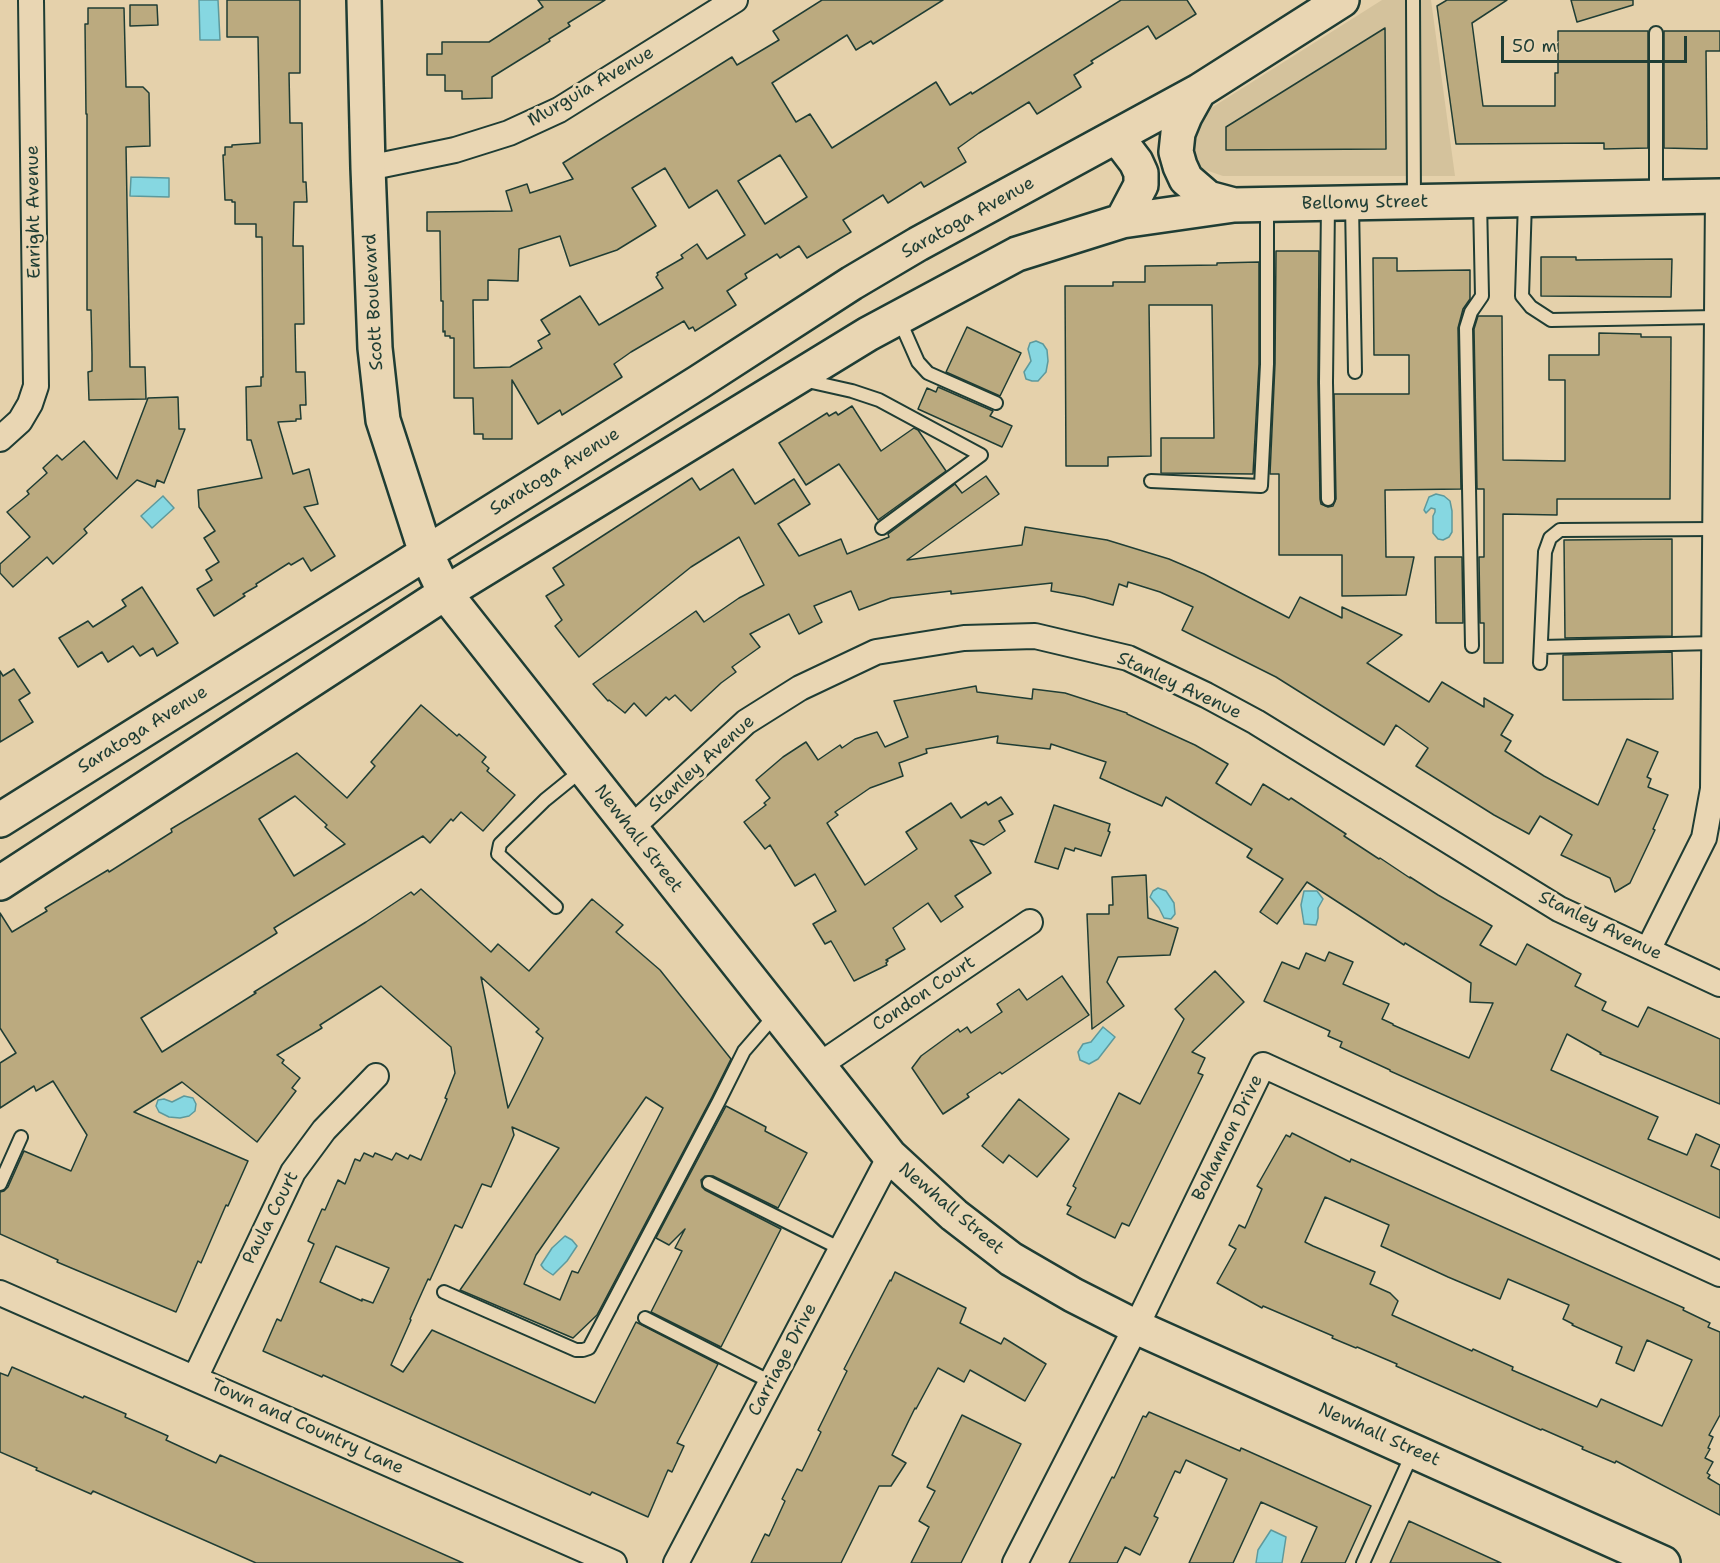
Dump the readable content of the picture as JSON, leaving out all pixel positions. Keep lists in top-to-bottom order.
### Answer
{
  "streets": {
    "main road": [
      "Bellomy Street",
      "Saratoga Avenue",
      "Scott Boulevard",
      "Newhall Street"
    ],
    "street": [
      "Murguia Avenue",
      "Enright Avenue",
      "Stanley Avenue",
      "Condon Court",
      "Bohannon Drive",
      "Paula Court",
      "Carriage Drive",
      "Town and Country Lane"
    ]
  },
  "crossings": [
    ["Murguia Avenue", "Scott Boulevard"],
    ["Bellomy Street", "Saratoga Avenue"],
    ["Saratoga Avenue", "Scott Boulevard"],
    ["Scott Boulevard", "Newhall Street"],
    ["Stanley Avenue", "Newhall Street"],
    ["Newhall Street", "Condon Court"],
    ["Newhall Street", "Bohannon Drive"],
    ["Newhall Street", "Carriage Drive"],
    ["Paula Court", "Town and Country Lane"]
  ],
  "scale_bar": "50 m"
}
